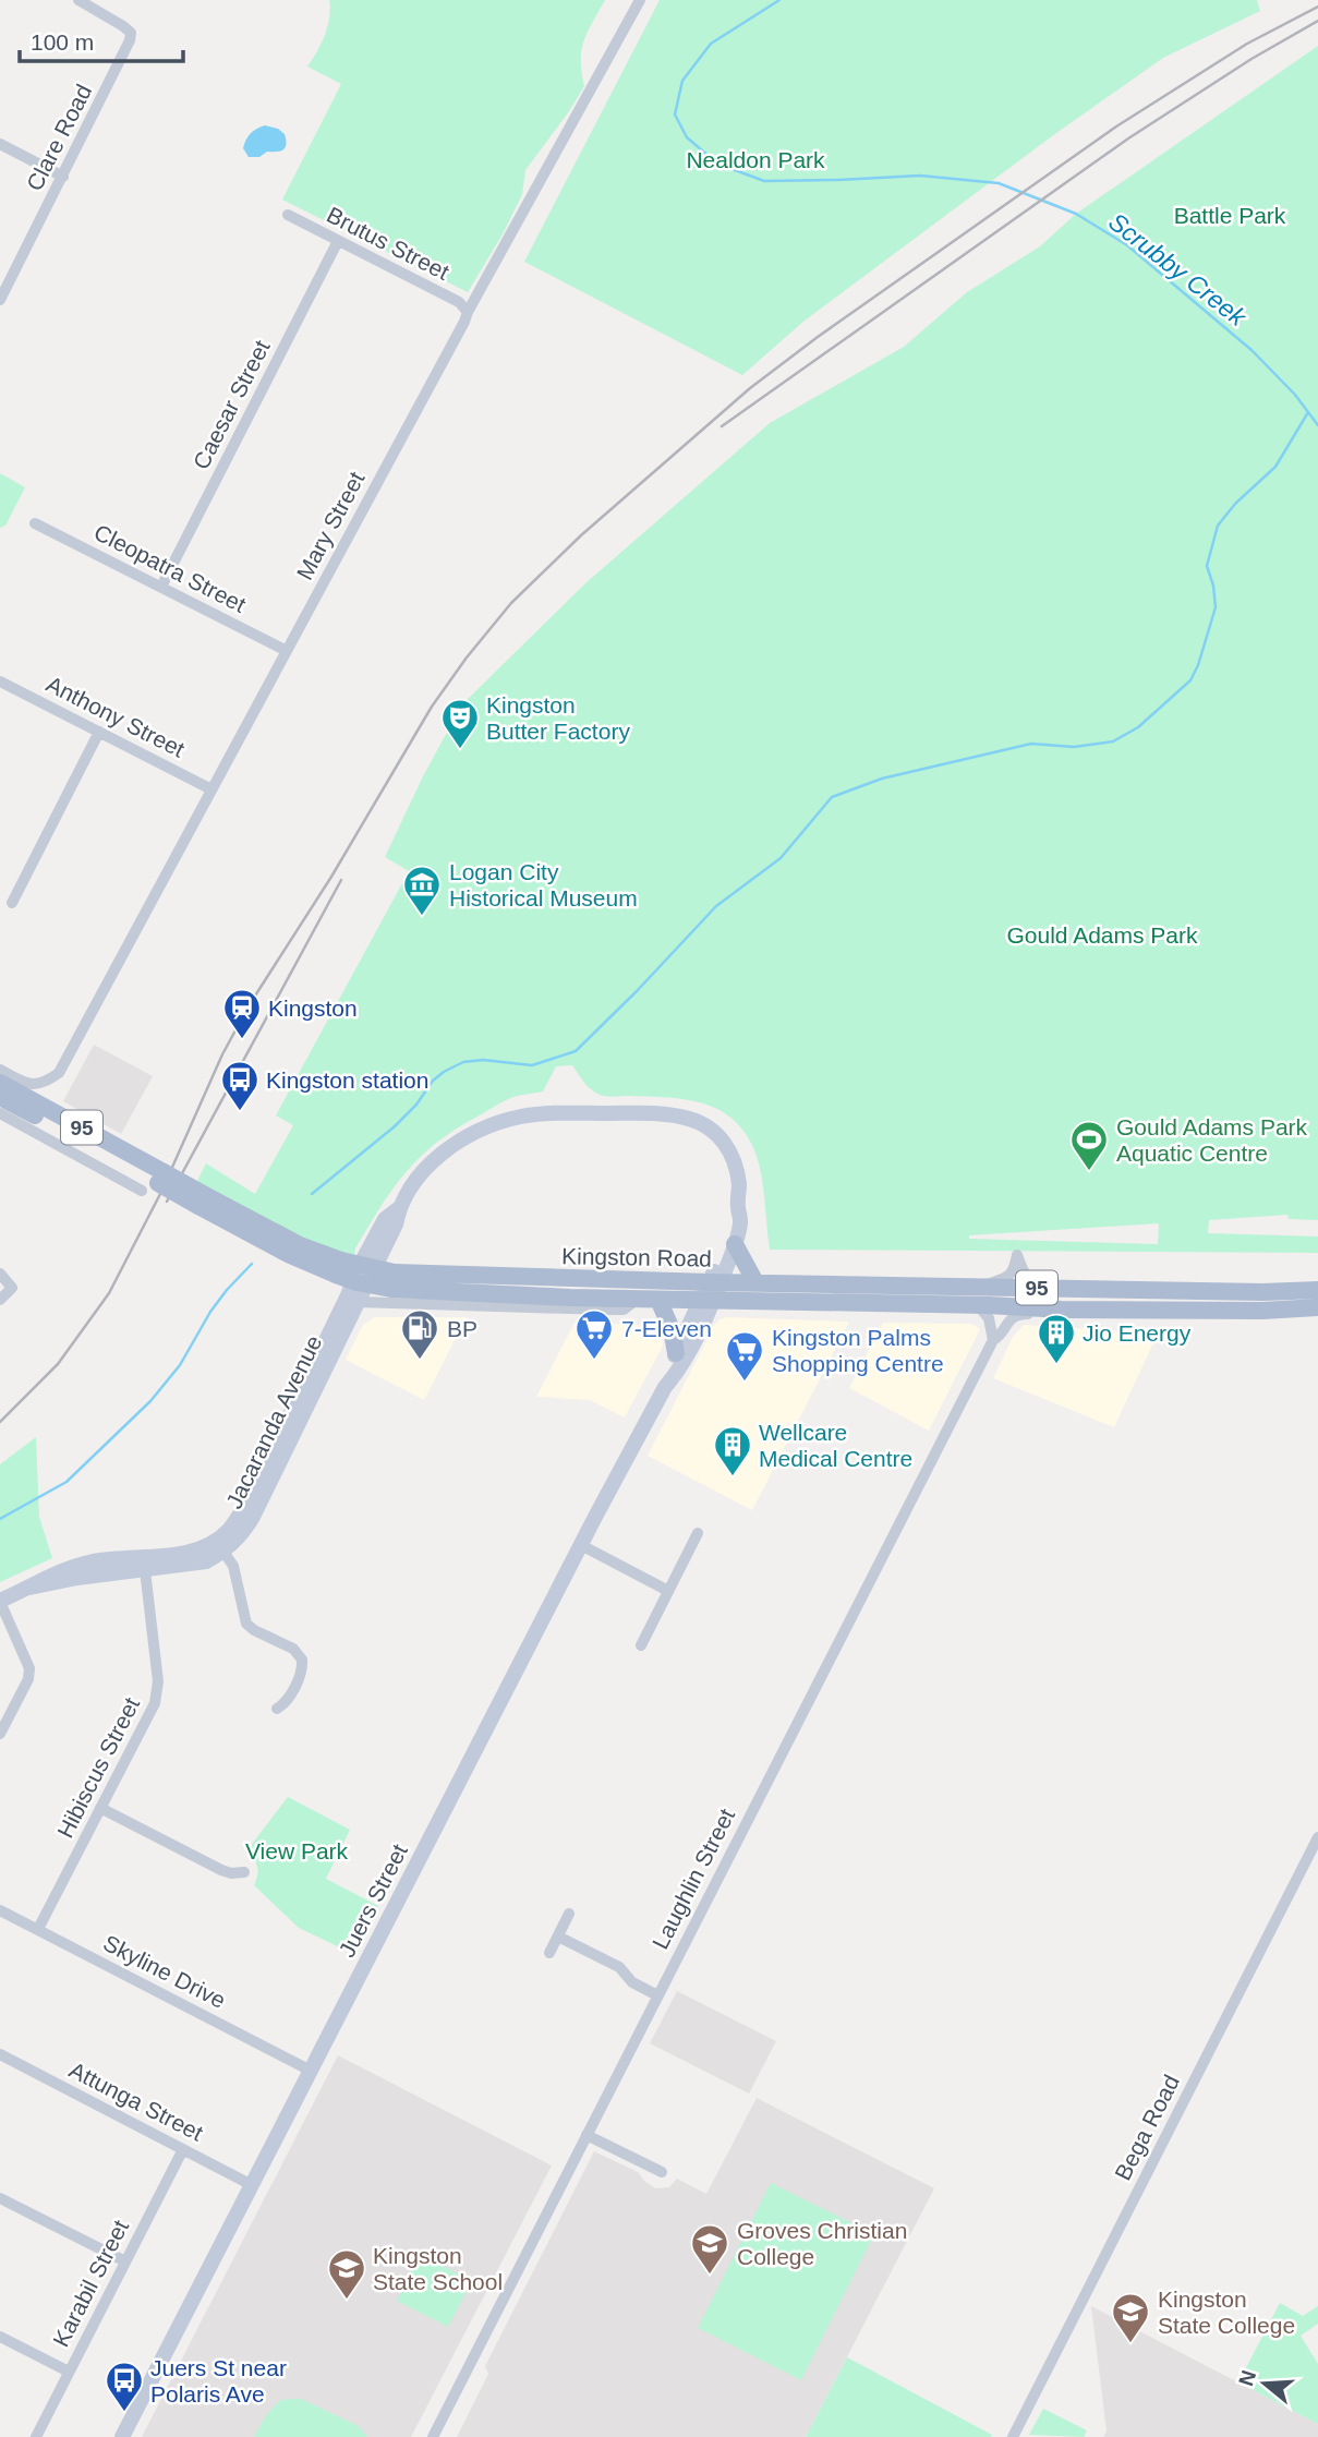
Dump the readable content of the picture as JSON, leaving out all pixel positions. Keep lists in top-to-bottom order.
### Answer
{
  "streets": {
    "main road": ["95", "Kingston Road"],
    "street": [
      "Clare Road",
      "Brutus Street",
      "Caesar Street",
      "Mary Street",
      "Cleopatra Street",
      "Anthony Street",
      "Jacaranda Avenue",
      "Hibiscus Street",
      "Laughlin Street",
      "Juers Street",
      "Skyline Drive",
      "Attunga Street",
      "Bega Road",
      "Karabil Street"
    ]
  },
  "crossings": [
    ["Brutus Street", "Caesar Street"],
    ["Brutus Street", "Mary Street"],
    ["Caesar Street", "Cleopatra Street"],
    ["Mary Street", "Cleopatra Street"],
    ["Mary Street", "Anthony Street"],
    ["Kingston Road", "Jacaranda Avenue"],
    ["Kingston Road", "Laughlin Street"],
    ["Kingston Road", "Juers Street"],
    ["Jacaranda Avenue", "Hibiscus Street"],
    ["Jacaranda Avenue", "Juers Street"],
    ["Hibiscus Street", "Skyline Drive"],
    ["Juers Street", "Skyline Drive"],
    ["Juers Street", "Attunga Street"],
    ["Attunga Street", "Karabil Street"]
  ],
  "water": ["Scrubby Creek"],
  "parks": [
    "Nealdon Park",
    "Battle Park",
    "Gould Adams Park",
    "View Park"
  ],
  "places": {
    "theatre": ["Kingston Butter Factory"],
    "museum": ["Logan City Historical Museum"],
    "station": ["Kingston"],
    "bus stop": ["Kingston station", "Juers St near Polaris Ave"],
    "sports": ["Gould Adams Park Aquatic Centre"],
    "fuel station": ["BP"],
    "supermarket": ["7-Eleven", "Kingston Palms Shopping Centre"],
    "building": ["Jio Energy", "Wellcare Medical Centre"],
    "school or university": ["Groves Christian College", "Kingston State School", "Kingston State College"]
  },
  "scale_bar": "100 m",
  "north": "left"
}
